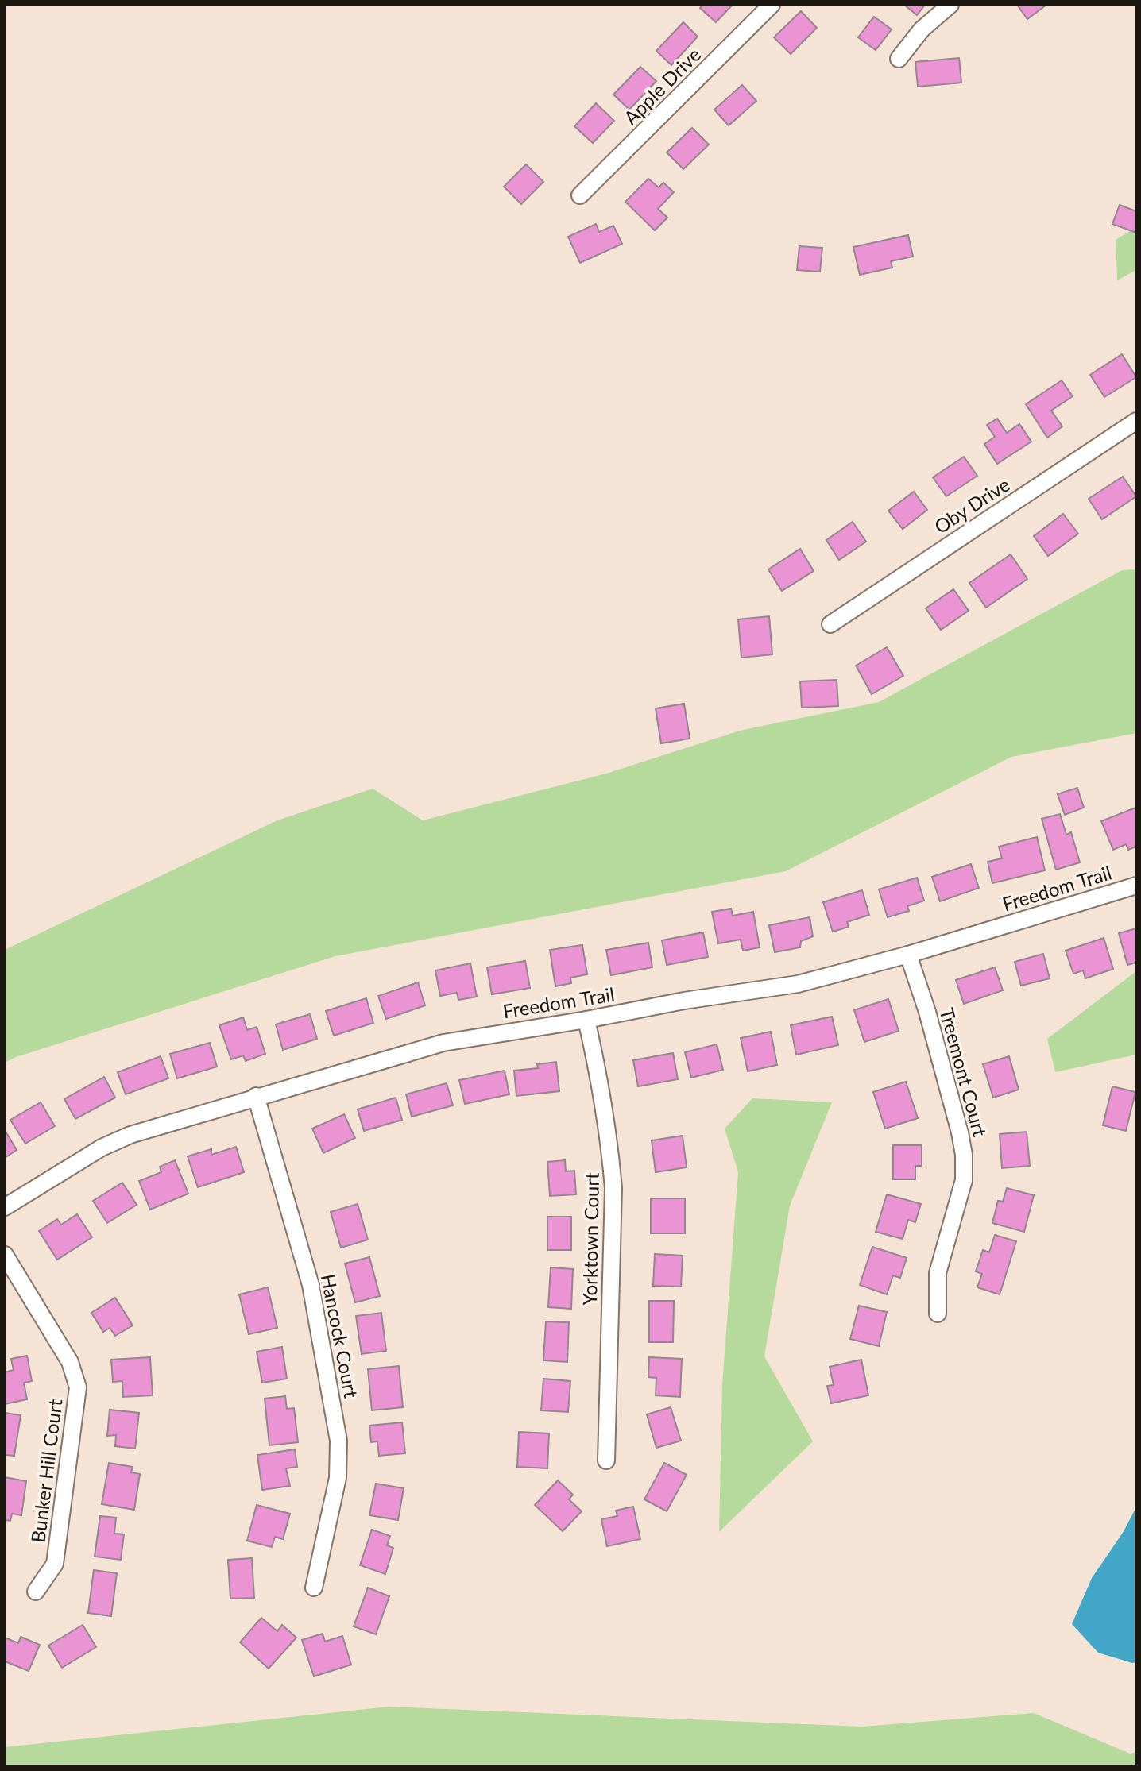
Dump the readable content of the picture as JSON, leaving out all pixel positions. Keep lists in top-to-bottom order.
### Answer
{
  "streets": {
    "street": [
      "Apple Drive",
      "Oby Drive",
      "Freedom Trail",
      "Treemont Court",
      "Yorktown Court",
      "Hancock Court",
      "Bunker Hill Court"
    ]
  },
  "crossings": [
    ["Freedom Trail", "Treemont Court"],
    ["Freedom Trail", "Yorktown Court"],
    ["Freedom Trail", "Hancock Court"]
  ]
}
